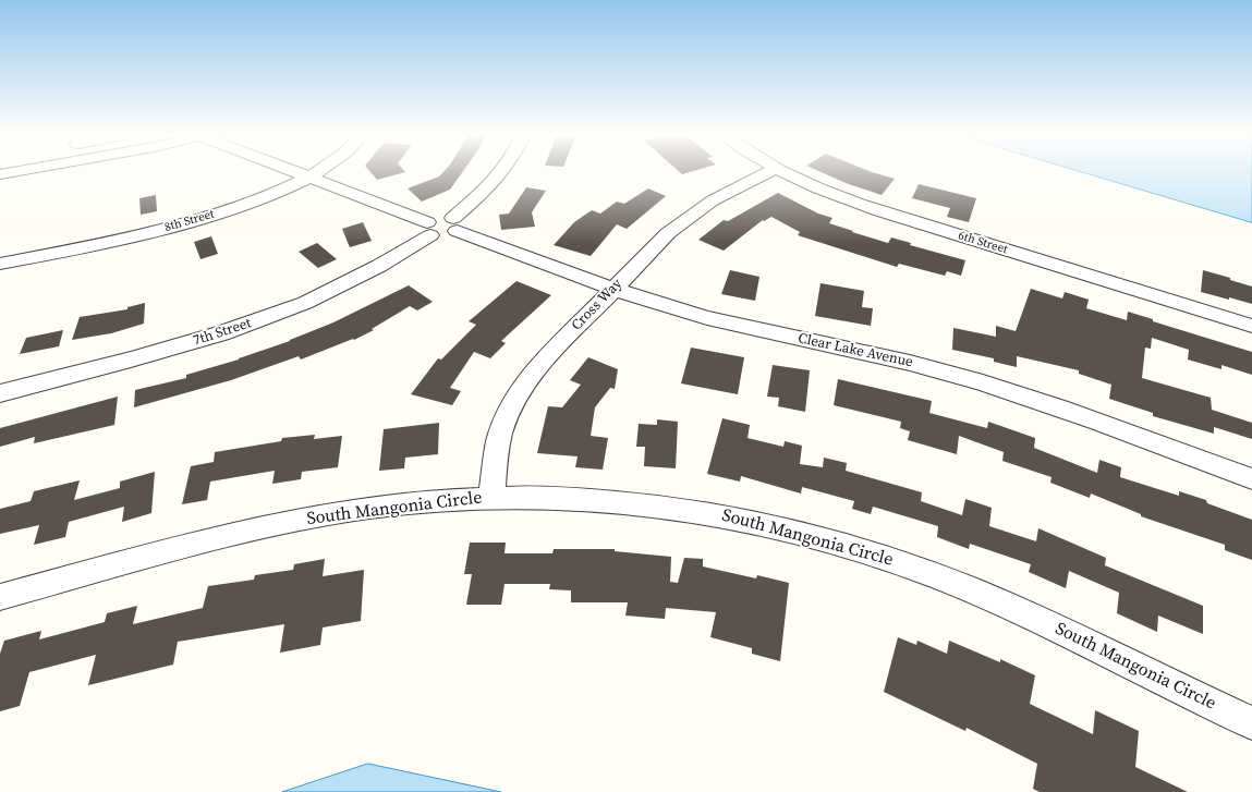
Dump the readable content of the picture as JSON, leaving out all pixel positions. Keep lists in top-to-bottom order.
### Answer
{
  "streets": {
    "street": [
      "8th Street",
      "6th Street",
      "Cross Way",
      "7th Street",
      "Clear Lake Avenue",
      "South Mangonia Circle"
    ]
  },
  "crossings": [
    ["Cross Way", "Clear Lake Avenue"],
    ["Cross Way", "South Mangonia Circle"]
  ]
}
